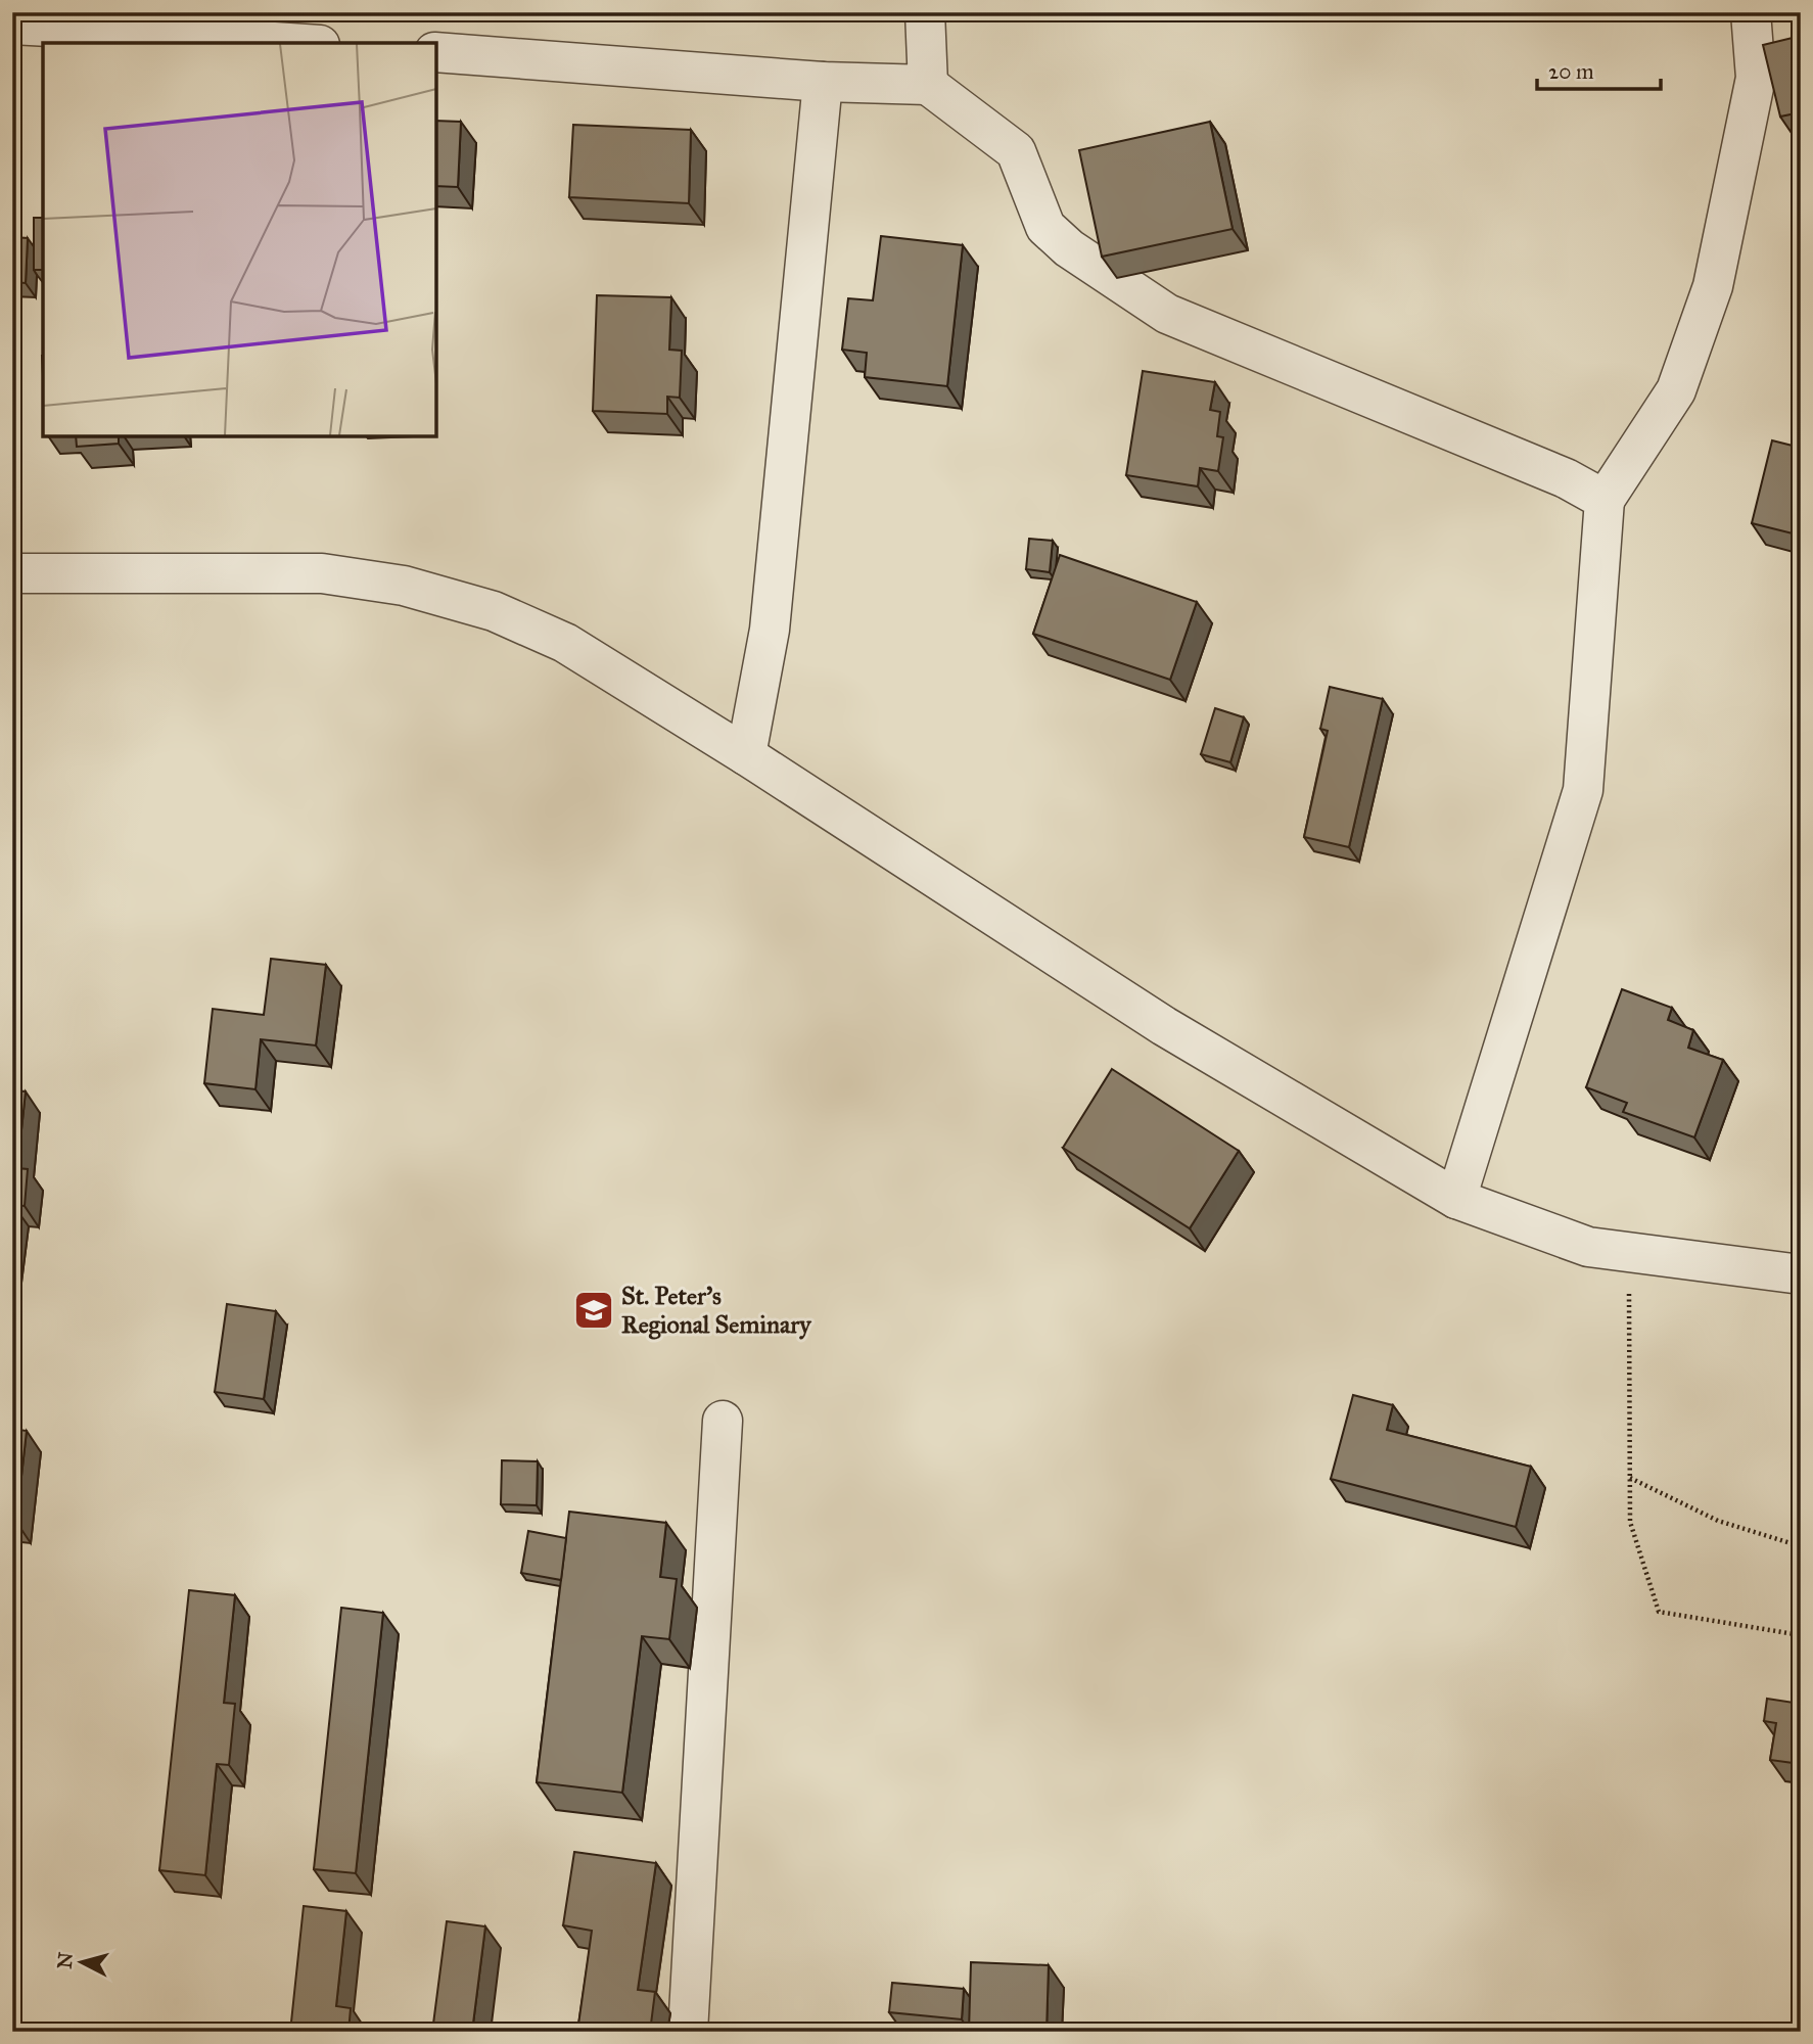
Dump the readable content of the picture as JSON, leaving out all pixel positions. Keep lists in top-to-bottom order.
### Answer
{
  "places": {
    "school or university": ["St. Peter’s Regional Seminary"]
  },
  "scale_bar": "20 m",
  "north": "left"
}
